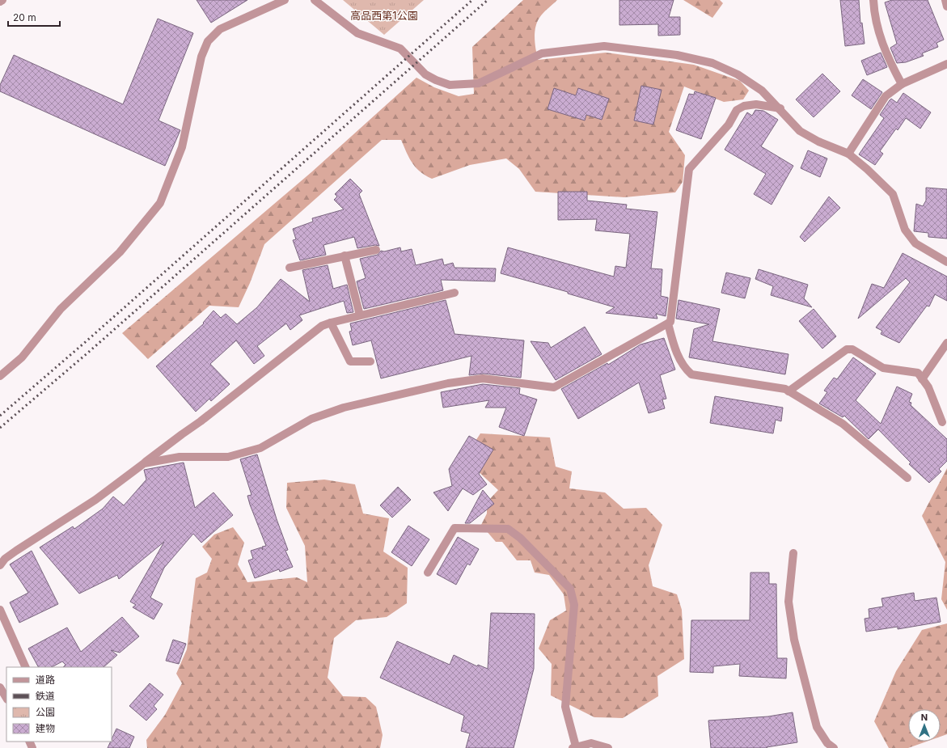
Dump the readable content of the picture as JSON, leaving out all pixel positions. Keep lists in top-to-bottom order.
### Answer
{
  "parks": ["高品西第1公園"],
  "legend": [
    "道路",
    "鉄道",
    "公園",
    "建物"
  ],
  "scale_bar": "20 m",
  "north": "top"
}
